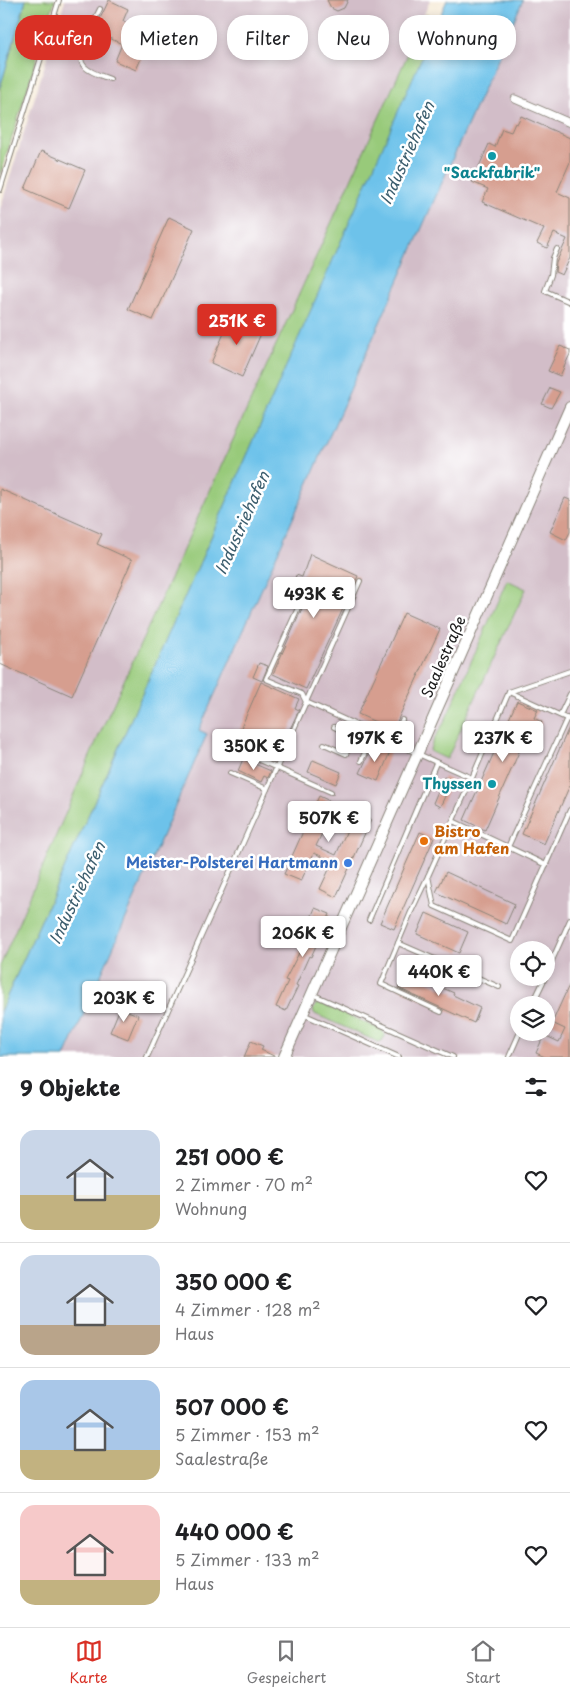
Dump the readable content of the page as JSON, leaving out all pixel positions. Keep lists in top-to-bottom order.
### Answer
{
  "streets": {
    "main road": ["Saalestraße"]
  },
  "water": ["Industriehafen"],
  "places": [
    "\"Sackfabrik\"",
    "Thyssen",
    "Bistro am Hafen",
    "Meister-Polsterei Hartmann"
  ],
  "page": {
    "chip": [
      "Kaufen",
      "Mieten",
      "Filter",
      "Neu",
      "Wohnung"
    ],
    "price": [
      "251K €",
      "493K €",
      "197K €",
      "237K €",
      "350K €",
      "507K €",
      "206K €",
      "440K €",
      "203K €"
    ],
    "heading": "9 Objekte",
    "list": [
      {
        "name": "251 000 €",
        "note": "2 Zimmer · 70 m² · Wohnung"
      },
      {
        "name": "350 000 €",
        "note": "4 Zimmer · 128 m² · Haus"
      },
      {
        "name": "507 000 €",
        "note": "5 Zimmer · 153 m² · Saalestraße"
      },
      {
        "name": "440 000 €",
        "note": "5 Zimmer · 133 m² · Haus"
      }
    ],
    "tabs": ["Karte", "Gespeichert", "Start"]
  }
}
